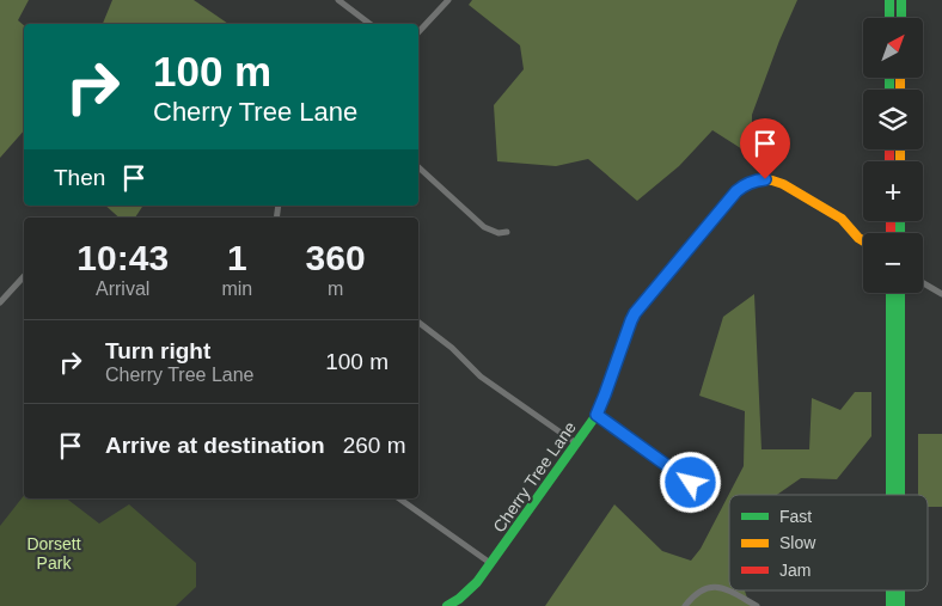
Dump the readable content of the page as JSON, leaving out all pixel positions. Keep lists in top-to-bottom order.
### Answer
{
  "streets": {
    "main road": ["Cherry Tree Lane"]
  },
  "parks": ["Dorsett Park"],
  "legend": ["Fast", "Slow", "Jam"],
  "north": "top right",
  "page": {
    "map_buttons": ["+", "−"],
    "turn": ["100 m", "Cherry Tree Lane"],
    "then": "Then",
    "eta": [
      "10:43",
      "Arrival",
      "1",
      "min",
      "360",
      "m"
    ],
    "list": [
      {
        "name": "Turn right",
        "note": "Cherry Tree Lane",
        "value": "100 m"
      },
      {
        "name": "Arrive at destination",
        "value": "260 m"
      }
    ]
  }
}
